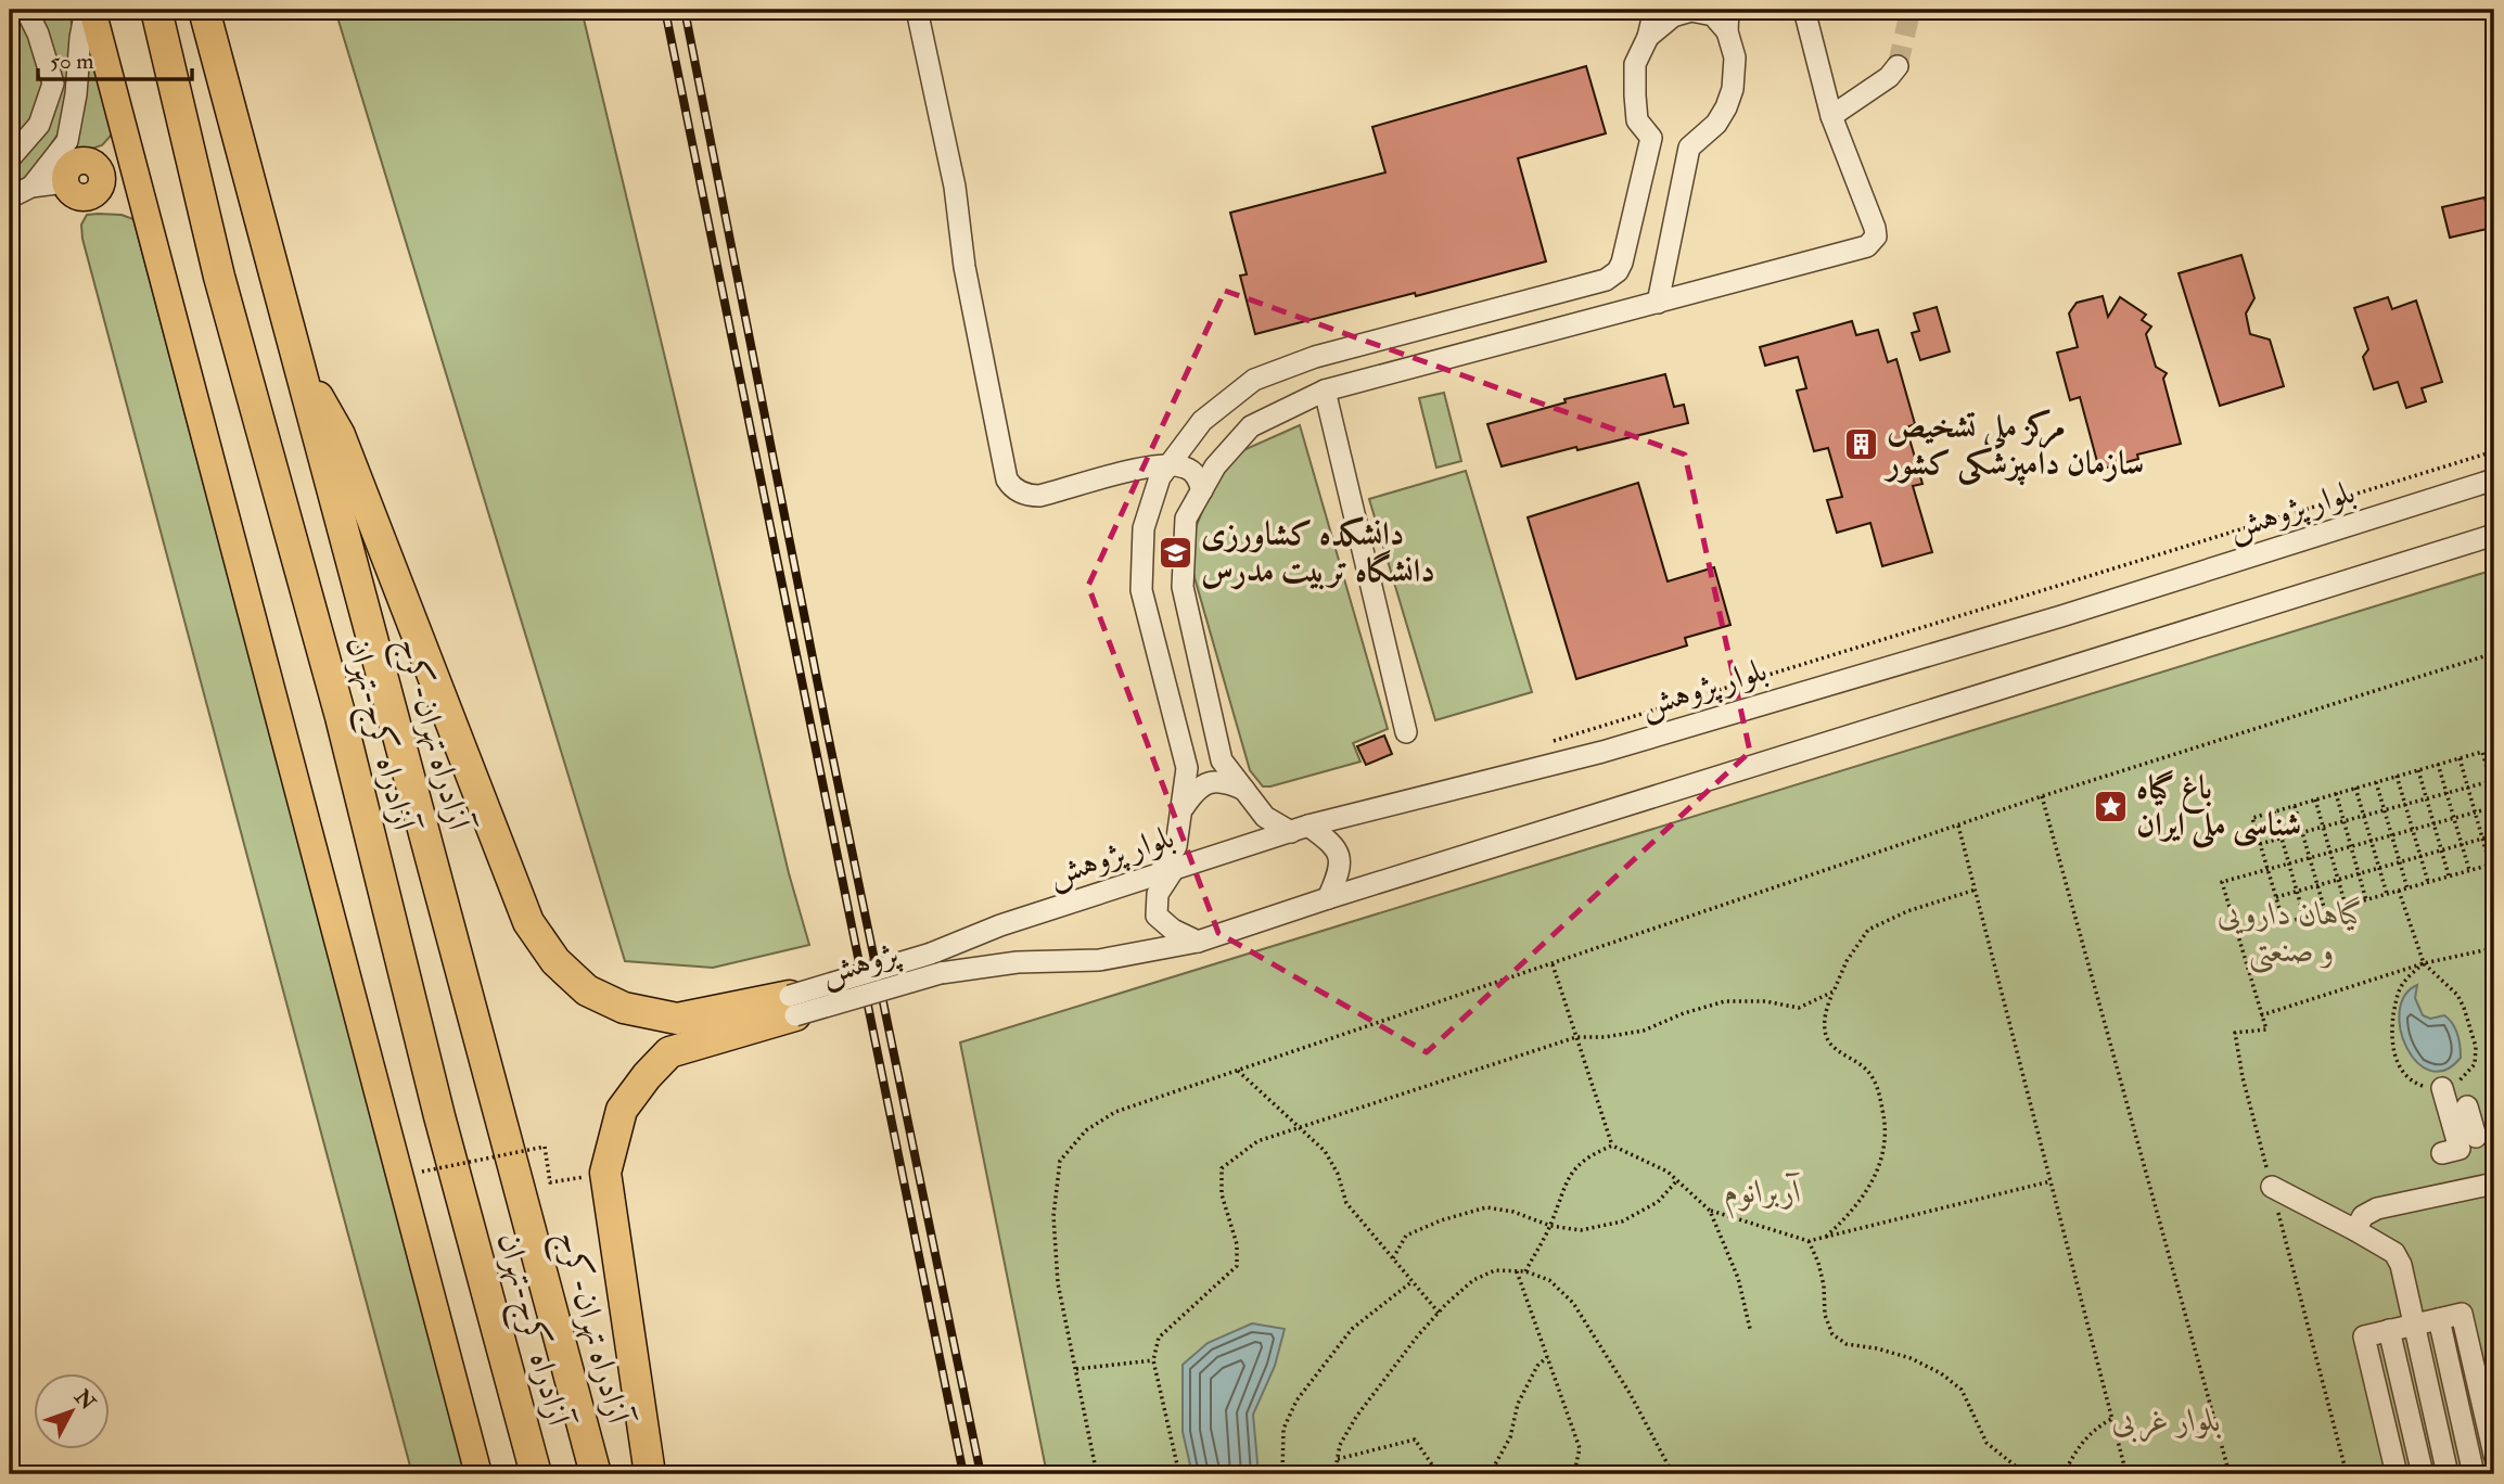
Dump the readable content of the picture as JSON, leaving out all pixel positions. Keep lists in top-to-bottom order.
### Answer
{
  "streets": {
    "highway": ["آزادراه کرج-تهران", "آزادراه تهران-کرج"],
    "street": ["بلوار پژوهش", "پژوهش"]
  },
  "crossings": [
    ["بلوار پژوهش", "پژوهش"]
  ],
  "parks": ["گیاهان دارویی و صنعتی", "آربرانوم", "بلوار غربی"],
  "places": {
    "building": ["مرکز ملی تشخیص سازمان دامپزشکی کشور"],
    "school or university": ["دانشکده کشاورزی دانشگاه تربیت مدرس"],
    "place": ["باغ گیاه‌ شناسی ملی ایران"]
  },
  "scale_bar": "50 m",
  "north": "top right"
}
